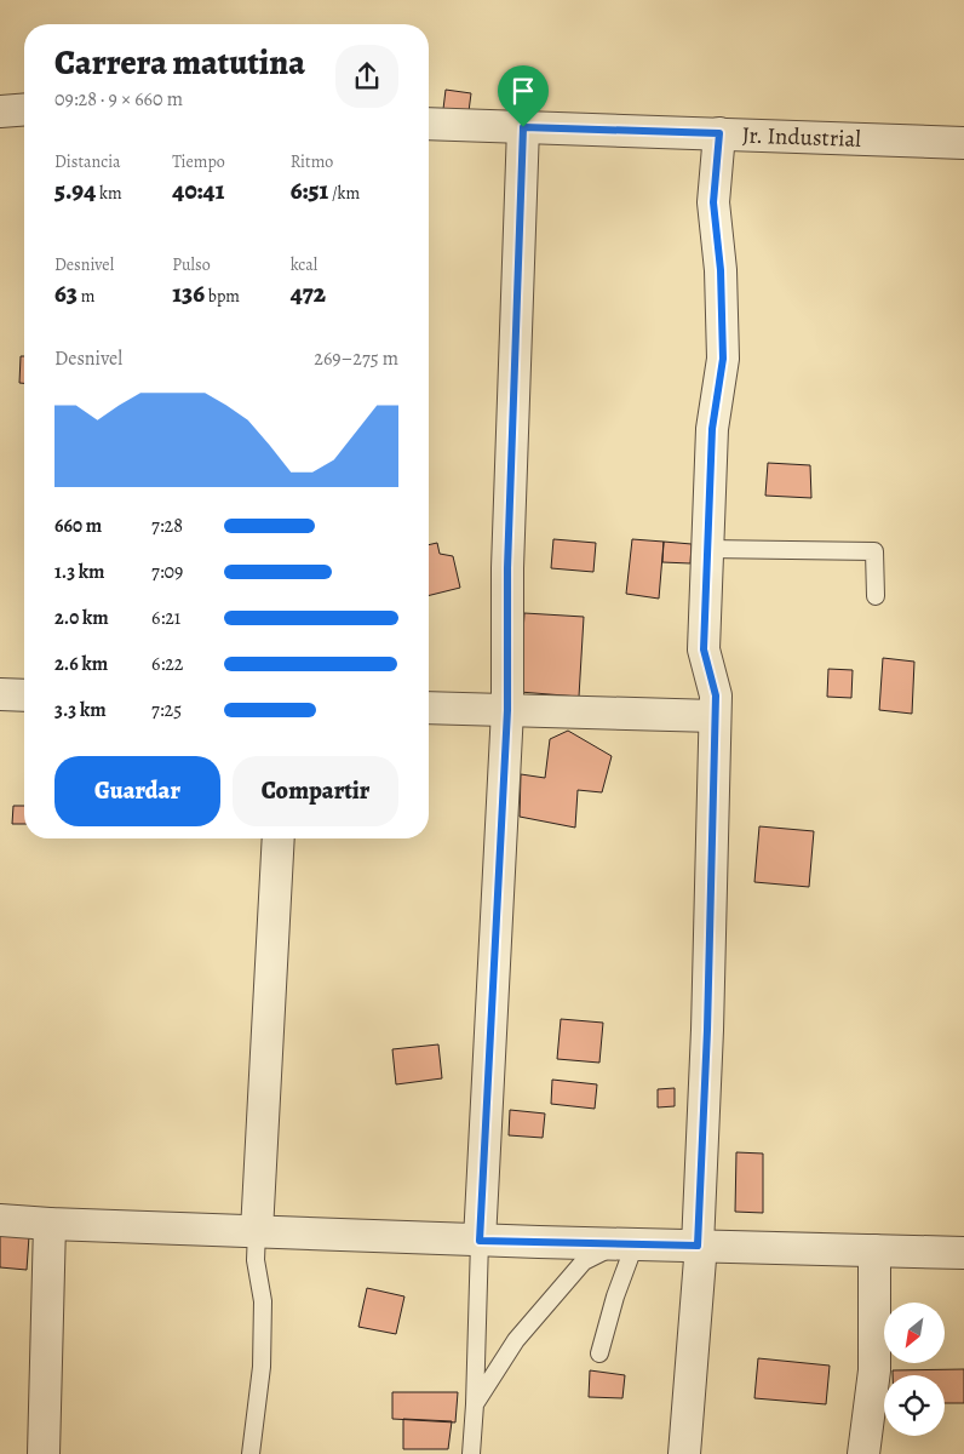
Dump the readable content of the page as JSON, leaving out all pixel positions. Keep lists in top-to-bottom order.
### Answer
{
  "streets": {
    "street": ["Jr. Industrial"]
  },
  "north": "bottom left",
  "page": {
    "heading": ["Carrera matutina", "09:28 · 9 × 660 m"],
    "stats": [
      ["Distancia", "5.94 km"],
      ["Tiempo", "40:41"],
      ["Ritmo", "6:51 /km"],
      ["Desnivel", "63 m"],
      ["Pulso", "136 bpm"],
      ["kcal", "472"]
    ],
    "chart": ["Desnivel", "269–275 m"],
    "list": [
      {
        "name": "660 m",
        "note": "7:28"
      },
      {
        "name": "1.3 km",
        "note": "7:09"
      },
      {
        "name": "2.0 km",
        "note": "6:21"
      },
      {
        "name": "2.6 km",
        "note": "6:22"
      },
      {
        "name": "3.3 km",
        "note": "7:25"
      }
    ],
    "buttons": ["Guardar", "Compartir"]
  }
}
